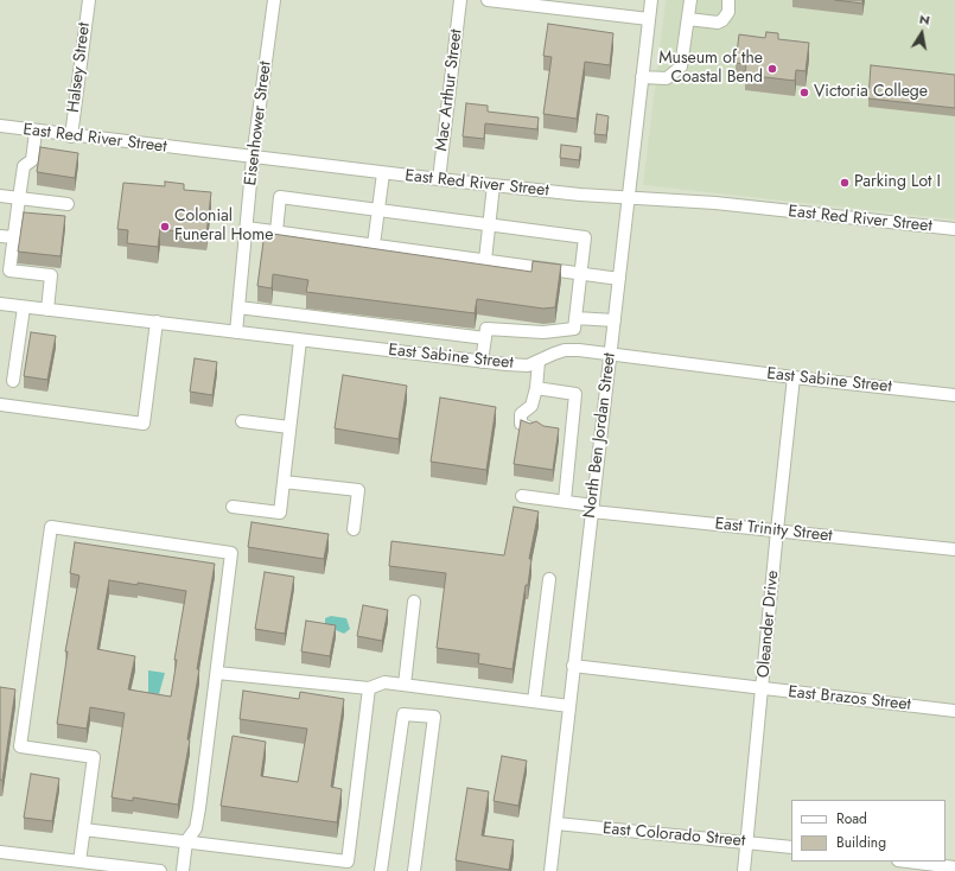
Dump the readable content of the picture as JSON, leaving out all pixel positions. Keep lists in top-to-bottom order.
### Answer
{
  "streets": {
    "street": [
      "Halsey Street",
      "Mac Arthur Street",
      "Eisenhower Street",
      "East Red River Street",
      "East Sabine Street",
      "North Ben Jordan Street",
      "East Trinity Street",
      "Oleander Drive",
      "East Brazos Street",
      "East Colorado Street"
    ]
  },
  "crossings": [
    ["Halsey Street", "East Red River Street"],
    ["Mac Arthur Street", "East Red River Street"],
    ["Eisenhower Street", "East Red River Street"],
    ["Eisenhower Street", "East Sabine Street"],
    ["East Red River Street", "North Ben Jordan Street"],
    ["East Sabine Street", "North Ben Jordan Street"],
    ["East Sabine Street", "Oleander Drive"],
    ["North Ben Jordan Street", "East Trinity Street"],
    ["North Ben Jordan Street", "East Brazos Street"],
    ["North Ben Jordan Street", "East Colorado Street"],
    ["East Trinity Street", "Oleander Drive"],
    ["Oleander Drive", "East Brazos Street"],
    ["Oleander Drive", "East Colorado Street"]
  ],
  "places": [
    "Museum of the Coastal Bend",
    "Victoria College",
    "Parking Lot I",
    "Colonial Funeral Home"
  ],
  "legend": ["Road", "Building"],
  "north": "top"
}
